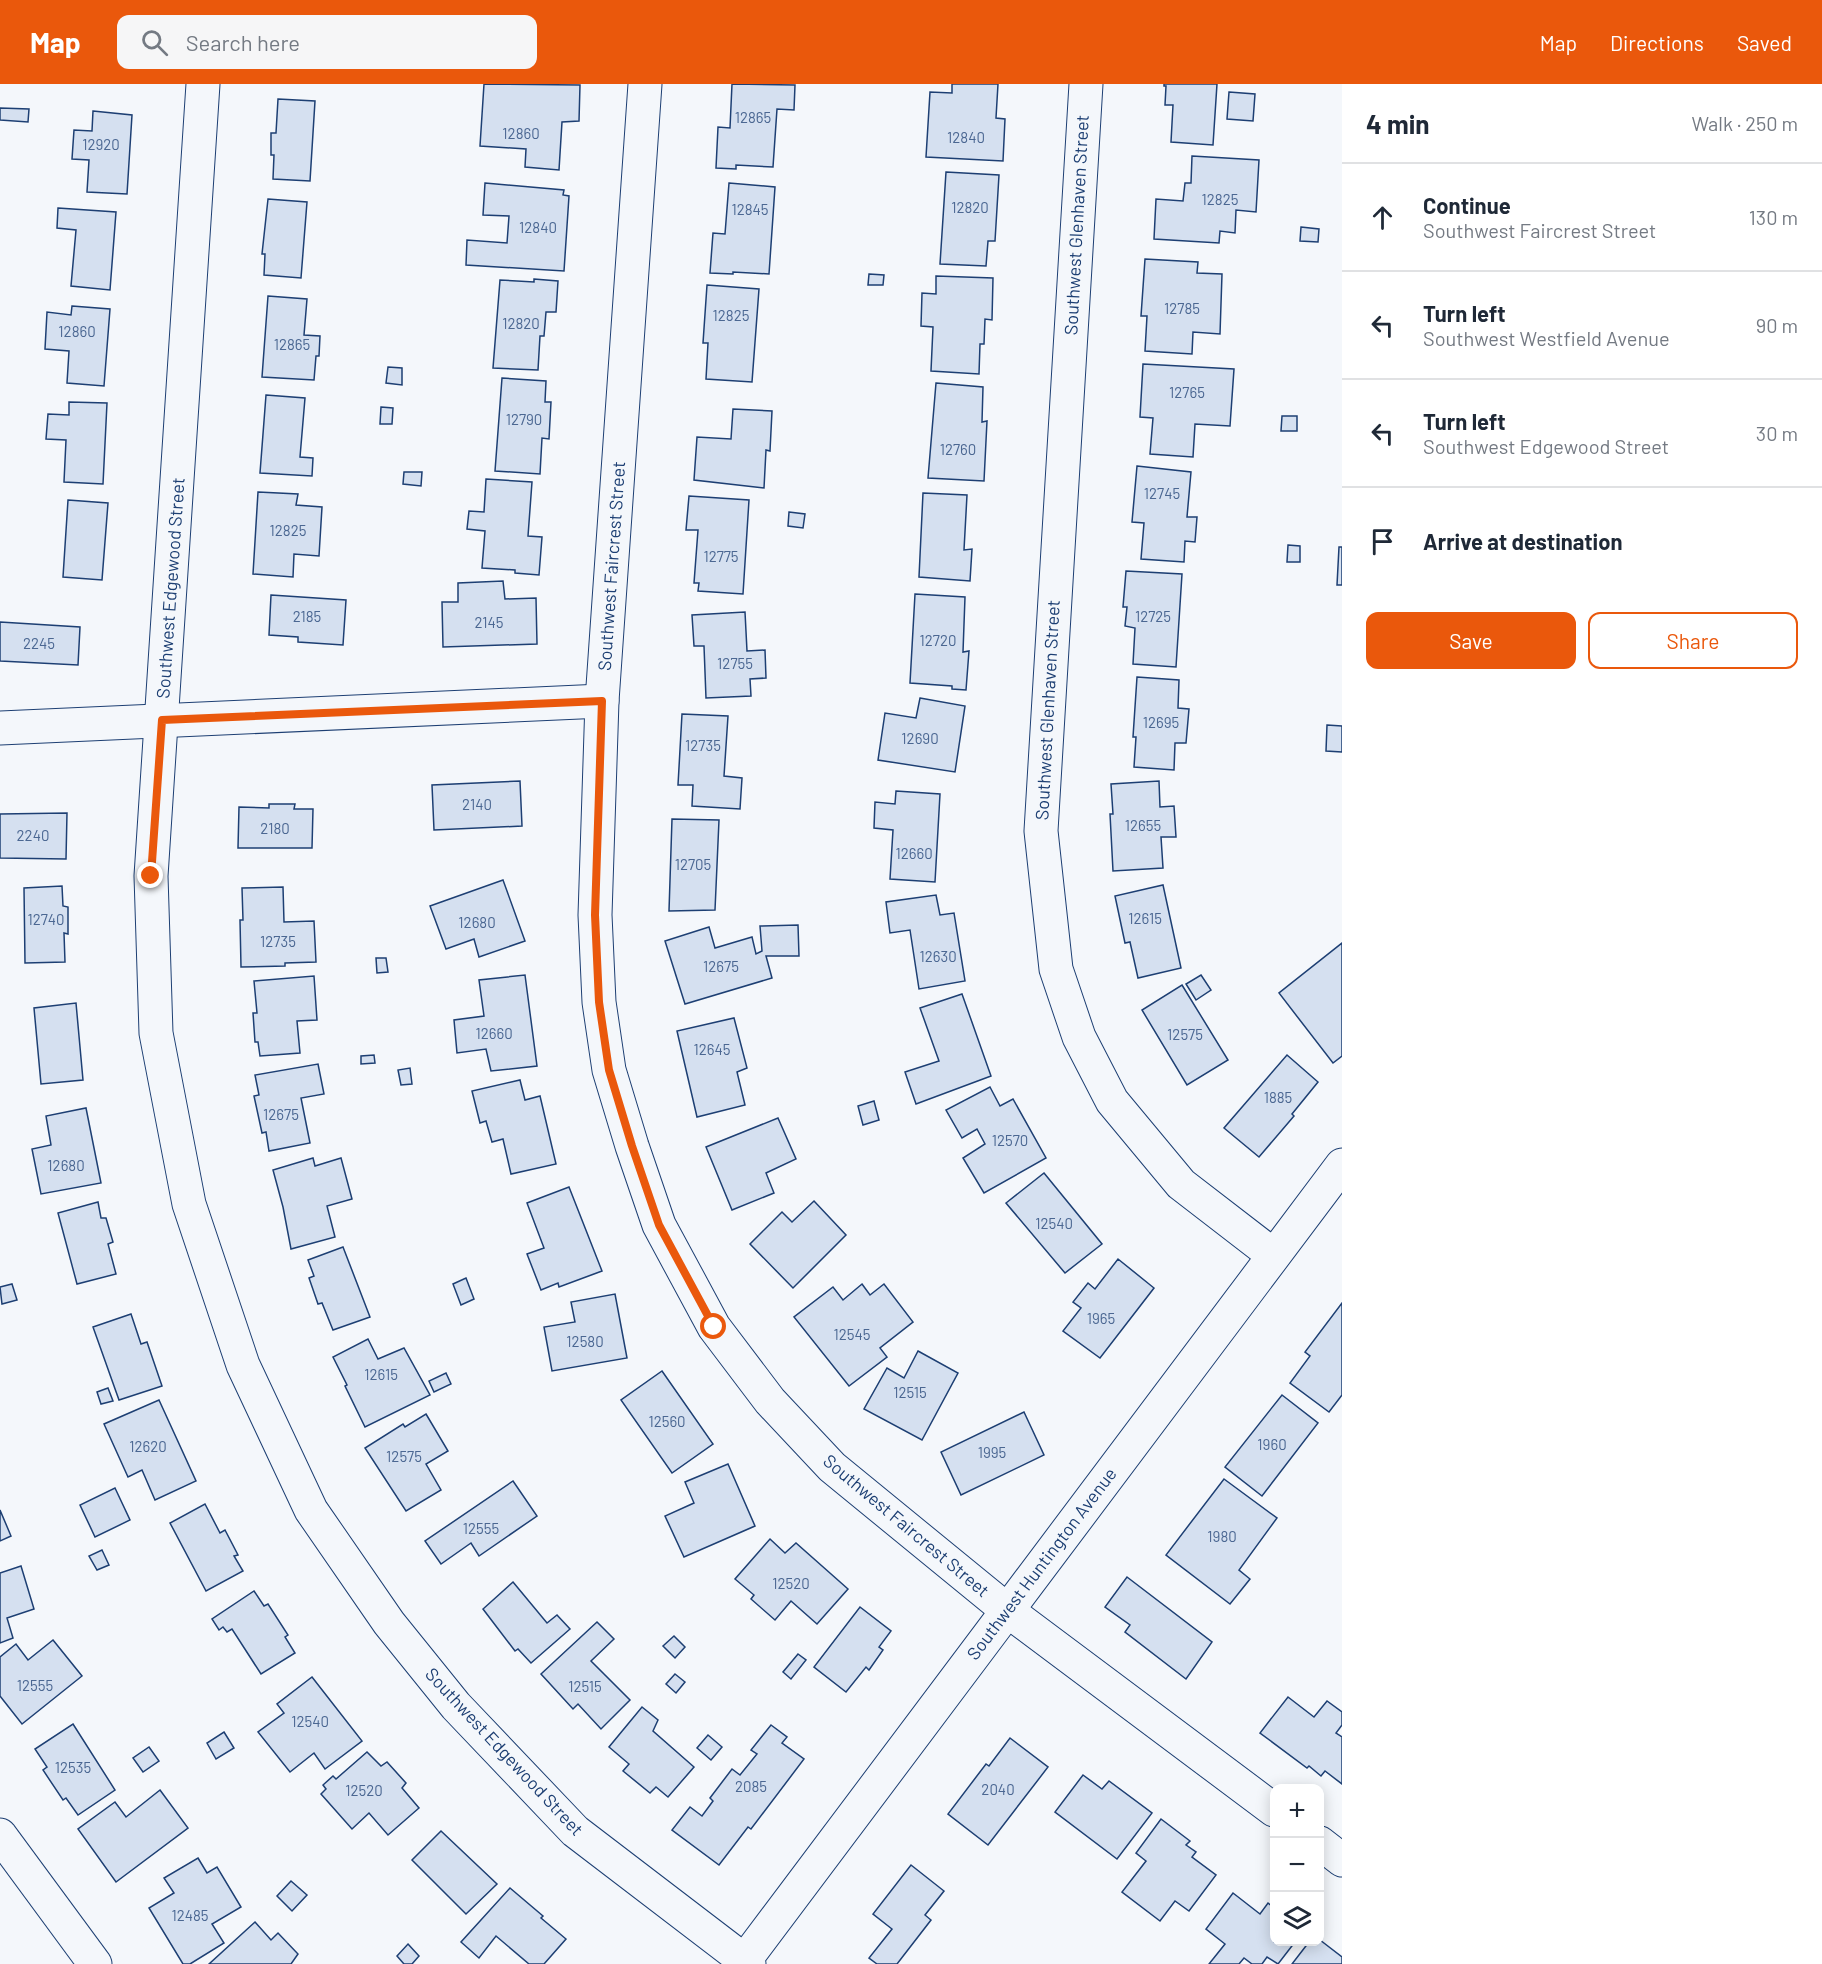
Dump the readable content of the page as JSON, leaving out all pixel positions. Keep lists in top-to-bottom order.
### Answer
{
  "streets": {
    "street": [
      "Southwest Glenhaven Street",
      "Southwest Faircrest Street",
      "Southwest Edgewood Street",
      "Southwest Huntington Avenue"
    ]
  },
  "crossings": [
    ["Southwest Glenhaven Street", "Southwest Huntington Avenue"],
    ["Southwest Faircrest Street", "Southwest Huntington Avenue"],
    ["Southwest Edgewood Street", "Southwest Huntington Avenue"]
  ],
  "house_numbers": [
    "12865",
    "12860",
    "12840",
    "12920",
    "12825",
    "12820",
    "12845",
    "12840",
    "12785",
    "12825",
    "12820",
    "12860",
    "12865",
    "12765",
    "12790",
    "12760",
    "12745",
    "12825",
    "12775",
    "2185",
    "12725",
    "2145",
    "12720",
    "2245",
    "12755",
    "12695",
    "12690",
    "12735",
    "2140",
    "12655",
    "2180",
    "2240",
    "12660",
    "12705",
    "12615",
    "12740",
    "12680",
    "12735",
    "12630",
    "12675",
    "12660",
    "12575",
    "12645",
    "1885",
    "12675",
    "12570",
    "12680",
    "12540",
    "1965",
    "12545",
    "12580",
    "12615",
    "12515",
    "12560",
    "1960",
    "12620",
    "1995",
    "12575",
    "12555",
    "1980",
    "12520",
    "12555",
    "12515",
    "12540",
    "12535",
    "2085",
    "2040",
    "12520",
    "12485"
  ],
  "page": {
    "header": "Map",
    "search": "Search here",
    "nav": ["Map", "Directions", "Saved"],
    "heading": ["4 min", "Walk · 250 m"],
    "list": [
      ["Continue", "Southwest Faircrest Street", "130 m"],
      ["Turn left", "Southwest Westfield Avenue", "90 m"],
      ["Turn left", "Southwest Edgewood Street", "30 m"],
      "Arrive at destination"
    ],
    "buttons": ["Save", "Share"],
    "map_buttons": ["+", "−"]
  }
}
